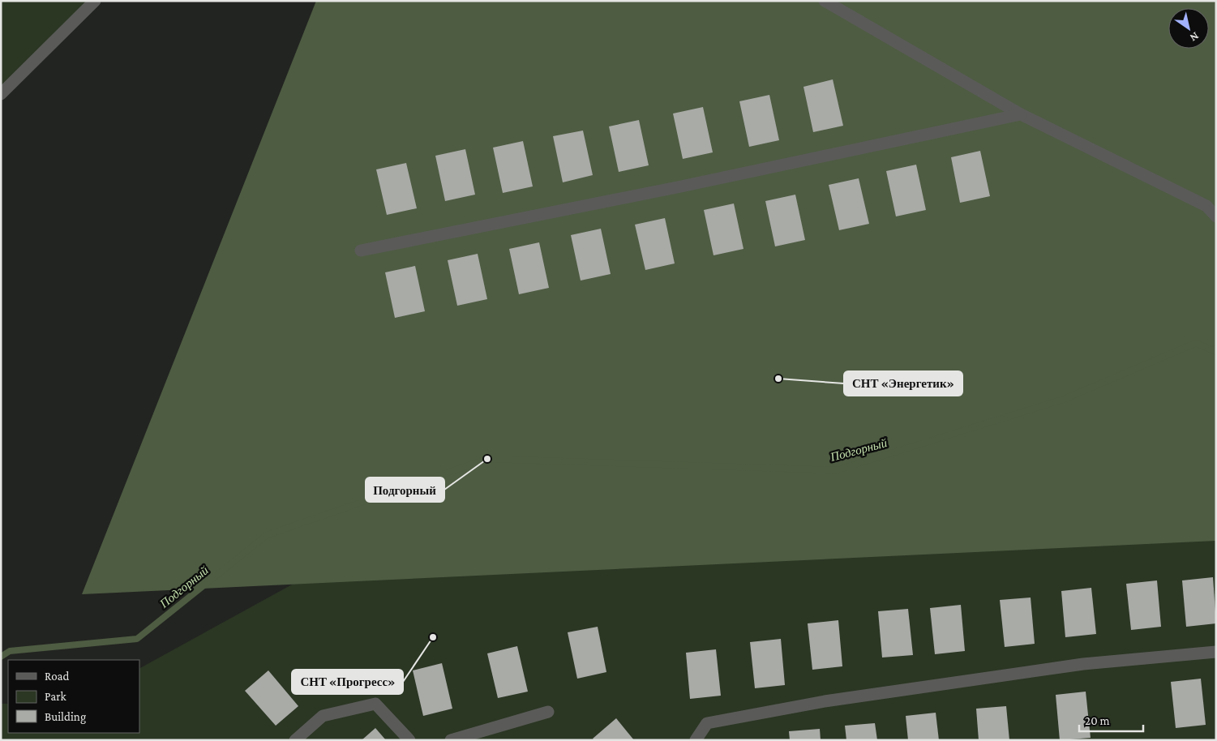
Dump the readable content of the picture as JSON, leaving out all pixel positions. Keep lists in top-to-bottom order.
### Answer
{
  "water": ["Подгорный"],
  "places": ["СНТ «Энергетик»", "Подгорный", "СНТ «Прогресс»"],
  "legend": ["Road", "Park", "Building"],
  "scale_bar": "20 m",
  "north": "bottom right"
}
